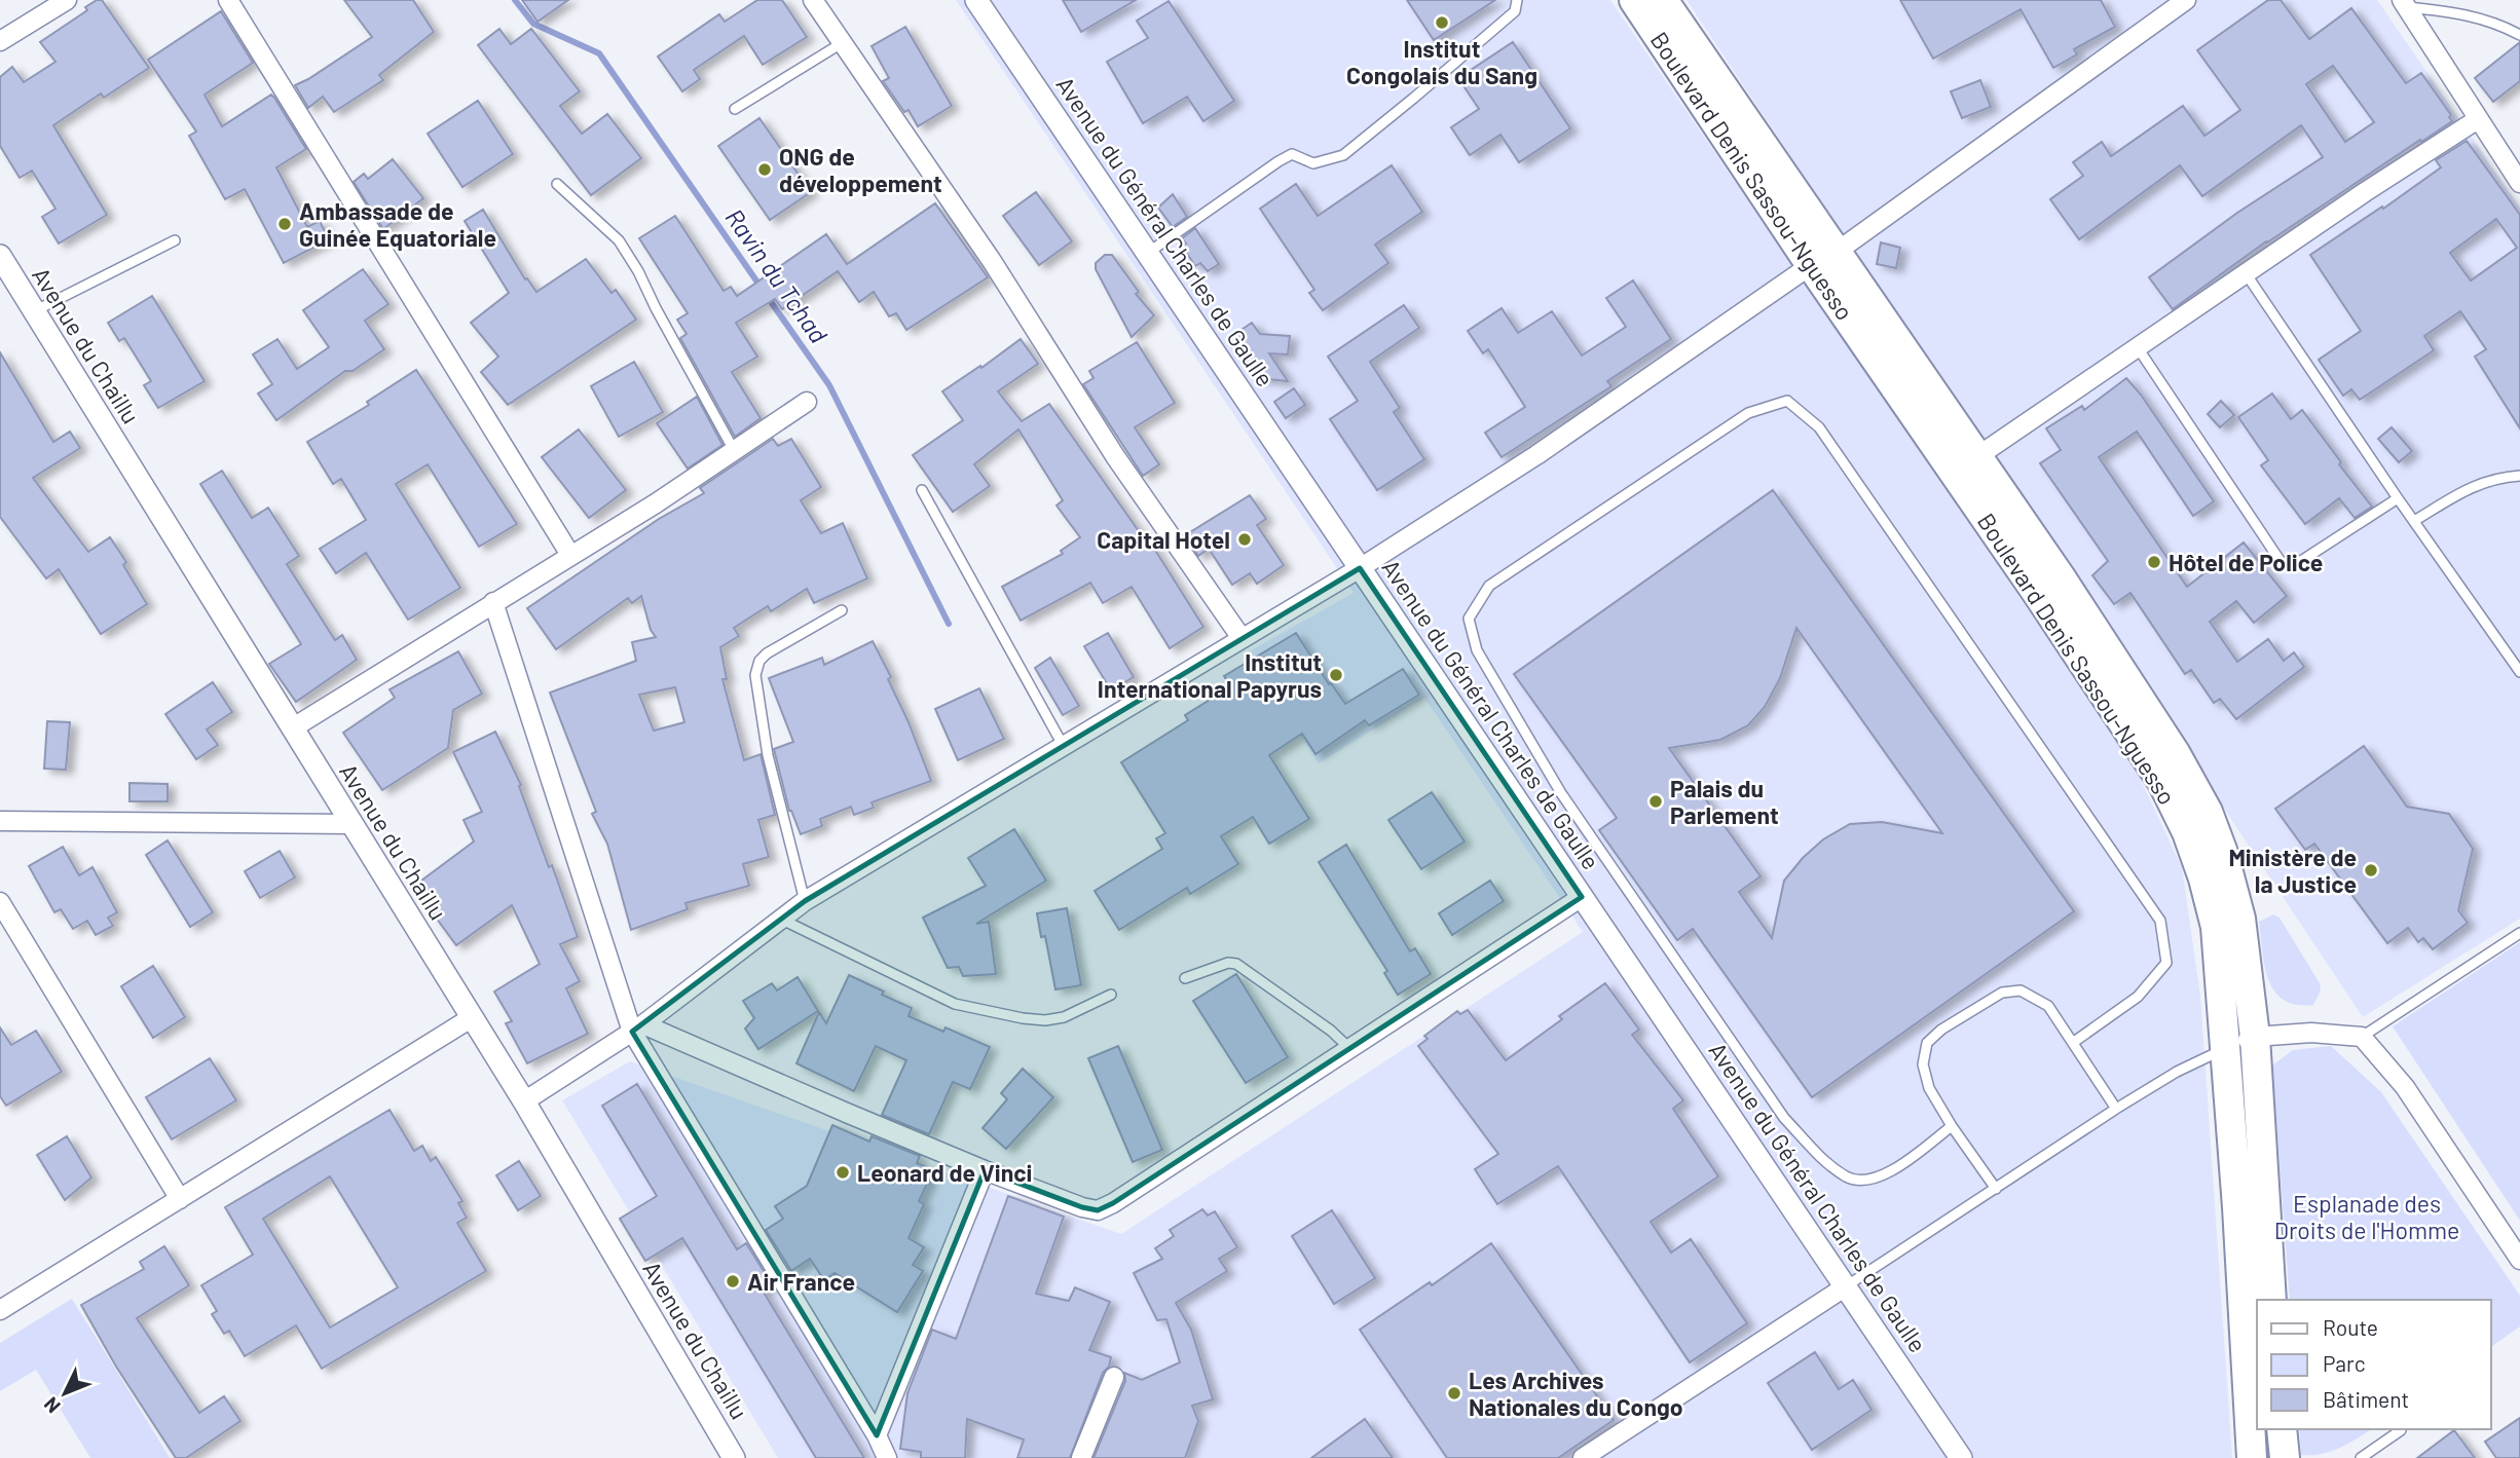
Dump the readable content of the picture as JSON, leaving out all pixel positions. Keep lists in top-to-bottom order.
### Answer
{
  "streets": {
    "main road": ["Boulevard Denis Sassou-Nguesso"],
    "street": ["Avenue du Général Charles de Gaulle", "Avenue du Chaillu"]
  },
  "water": ["Ravin du Tchad"],
  "parks": ["Esplanade des Droits de l'Homme"],
  "places": [
    "Institut Congolais du Sang",
    "ONG de développement",
    "Ambassade de Guinée Equatoriale",
    "Capital Hotel",
    "Hôtel de Police",
    "Institut International Papyrus",
    "Palais du Parlement",
    "Ministère de la Justice",
    "Leonard de Vinci",
    "Air France",
    "Les Archives Nationales du Congo"
  ],
  "legend": ["Route", "Parc", "Bâtiment"],
  "north": "bottom left"
}
